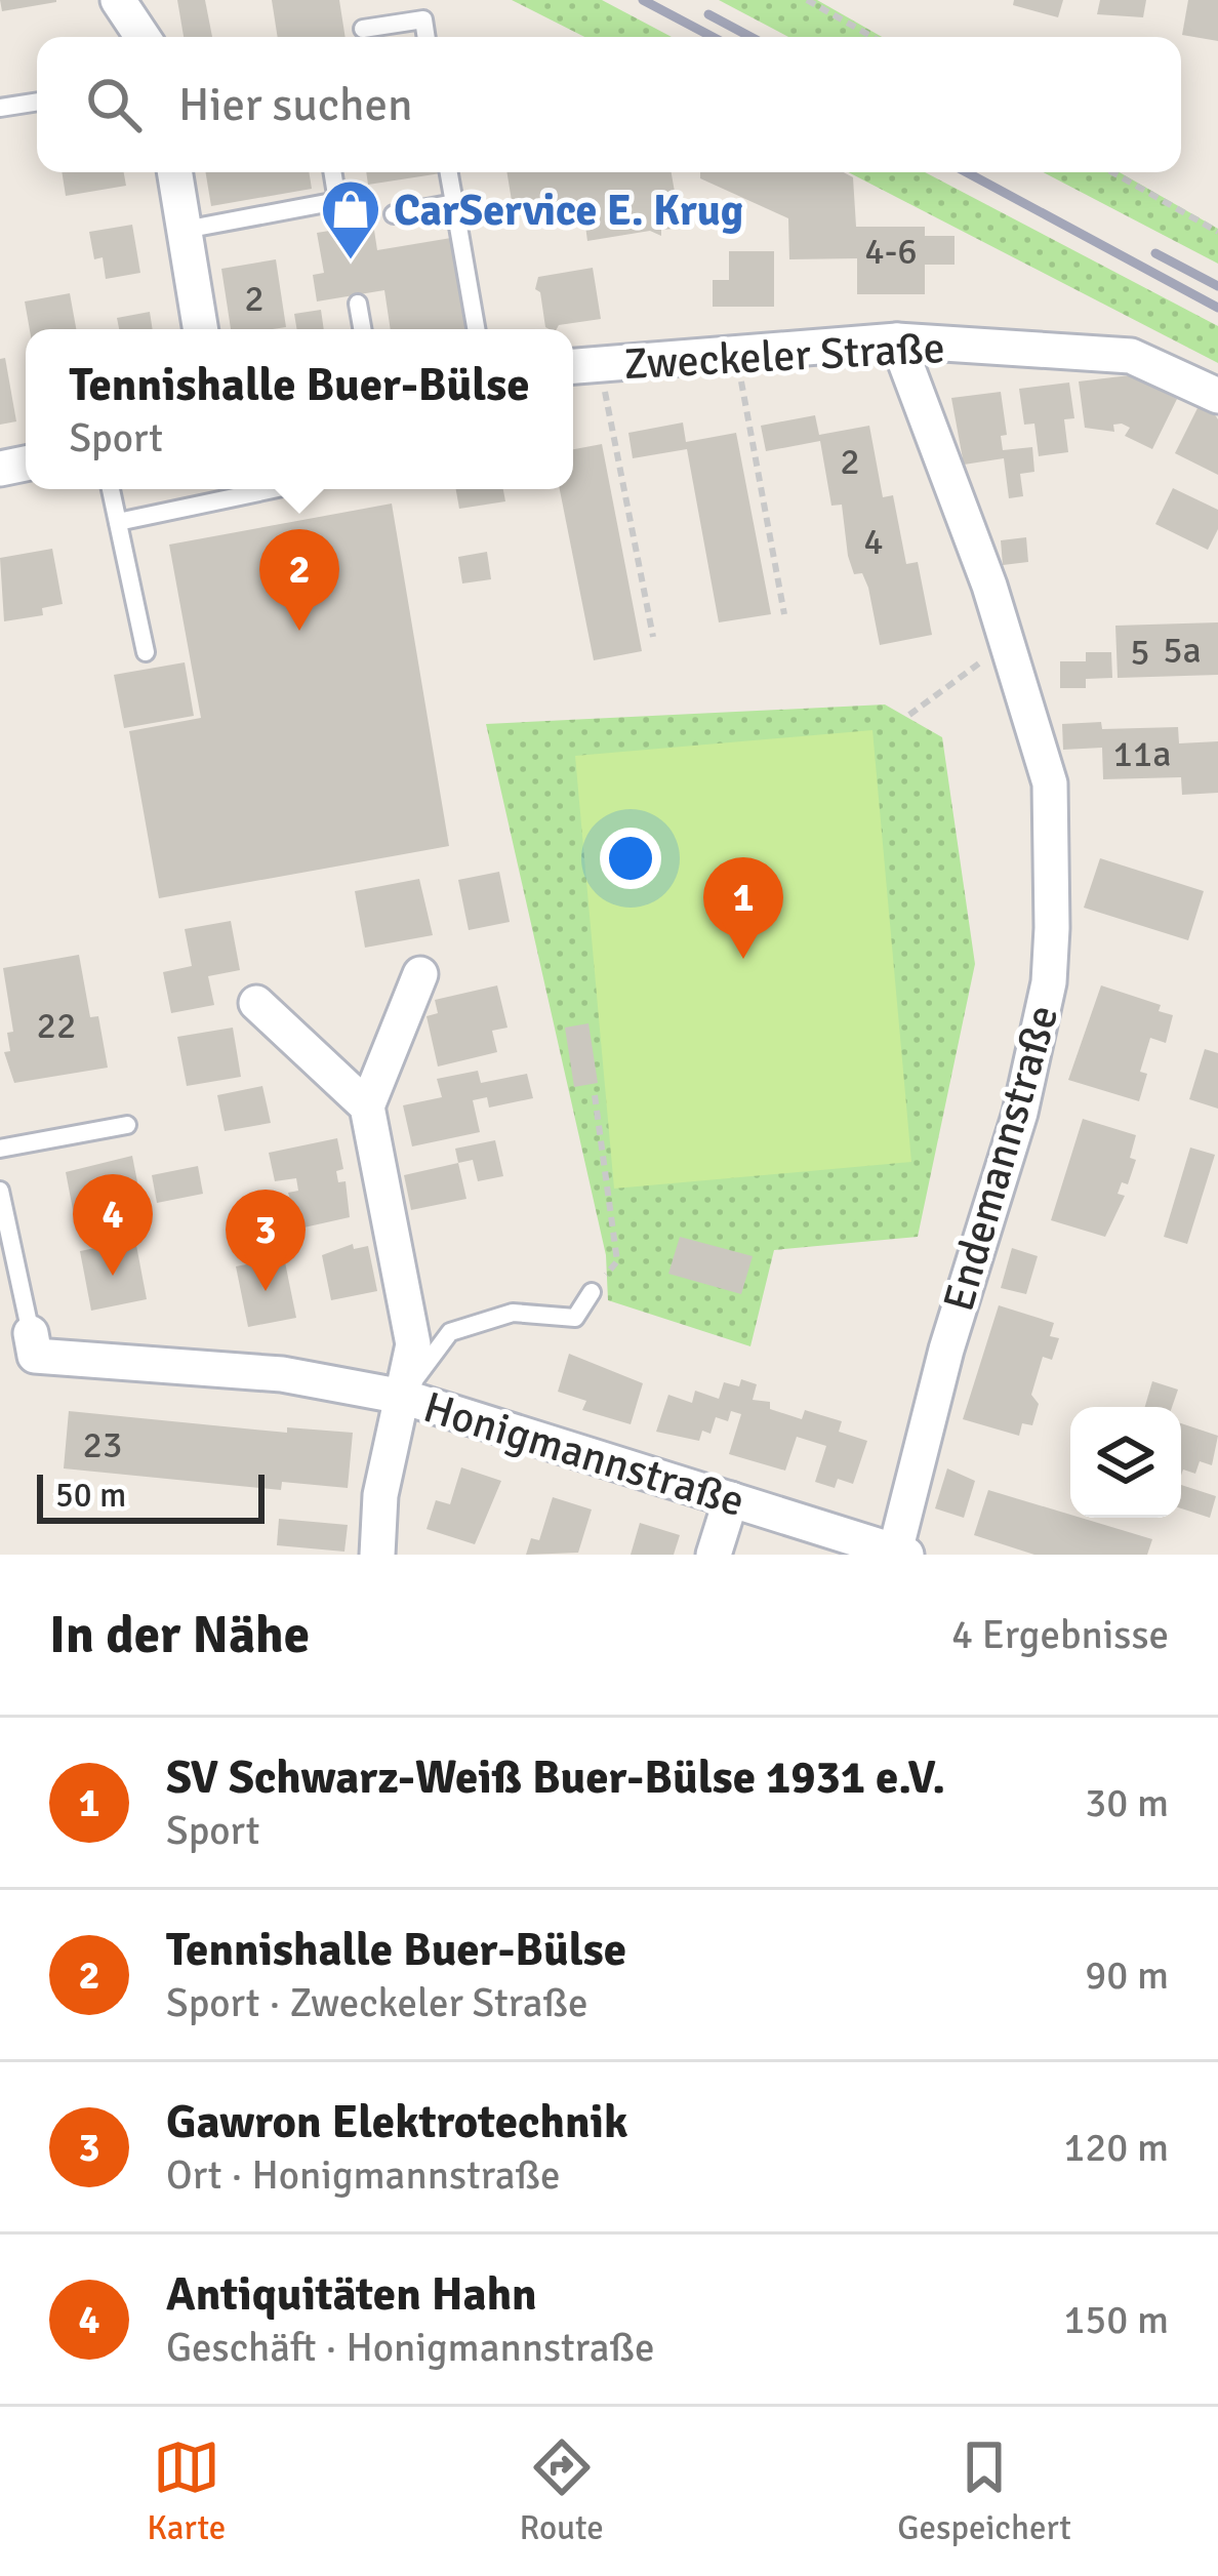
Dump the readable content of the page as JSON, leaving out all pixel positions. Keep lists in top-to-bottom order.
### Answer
{
  "streets": {
    "street": ["Zweckeler Straße", "Endemannstraße", "Honigmannstraße"]
  },
  "crossings": [
    ["Zweckeler Straße", "Endemannstraße"],
    ["Endemannstraße", "Honigmannstraße"]
  ],
  "places": {
    "shop": ["CarService E. Krug"]
  },
  "house_numbers": [
    "4-6",
    "2",
    "2",
    "4",
    "5a",
    "5",
    "11a",
    "22",
    "23"
  ],
  "scale_bar": "50 m",
  "page": {
    "search": "Hier suchen",
    "popup": ["Tennishalle Buer-Bülse", "Sport"],
    "pins": [
      "2",
      "1",
      "4",
      "3"
    ],
    "scale": "50 m",
    "heading": ["In der Nähe", "4 Ergebnisse"],
    "list": [
      {
        "mark": "1",
        "name": "SV Schwarz-Weiß Buer-Bülse 1931 e.V.",
        "note": "Sport",
        "value": "30 m"
      },
      {
        "mark": "2",
        "name": "Tennishalle Buer-Bülse",
        "note": "Sport · Zweckeler Straße",
        "value": "90 m"
      },
      {
        "mark": "3",
        "name": "Gawron Elektrotechnik",
        "note": "Ort · Honigmannstraße",
        "value": "120 m"
      },
      {
        "mark": "4",
        "name": "Antiquitäten Hahn",
        "note": "Geschäft · Honigmannstraße",
        "value": "150 m"
      }
    ],
    "nav": ["Karte", "Route", "Gespeichert"]
  }
}
